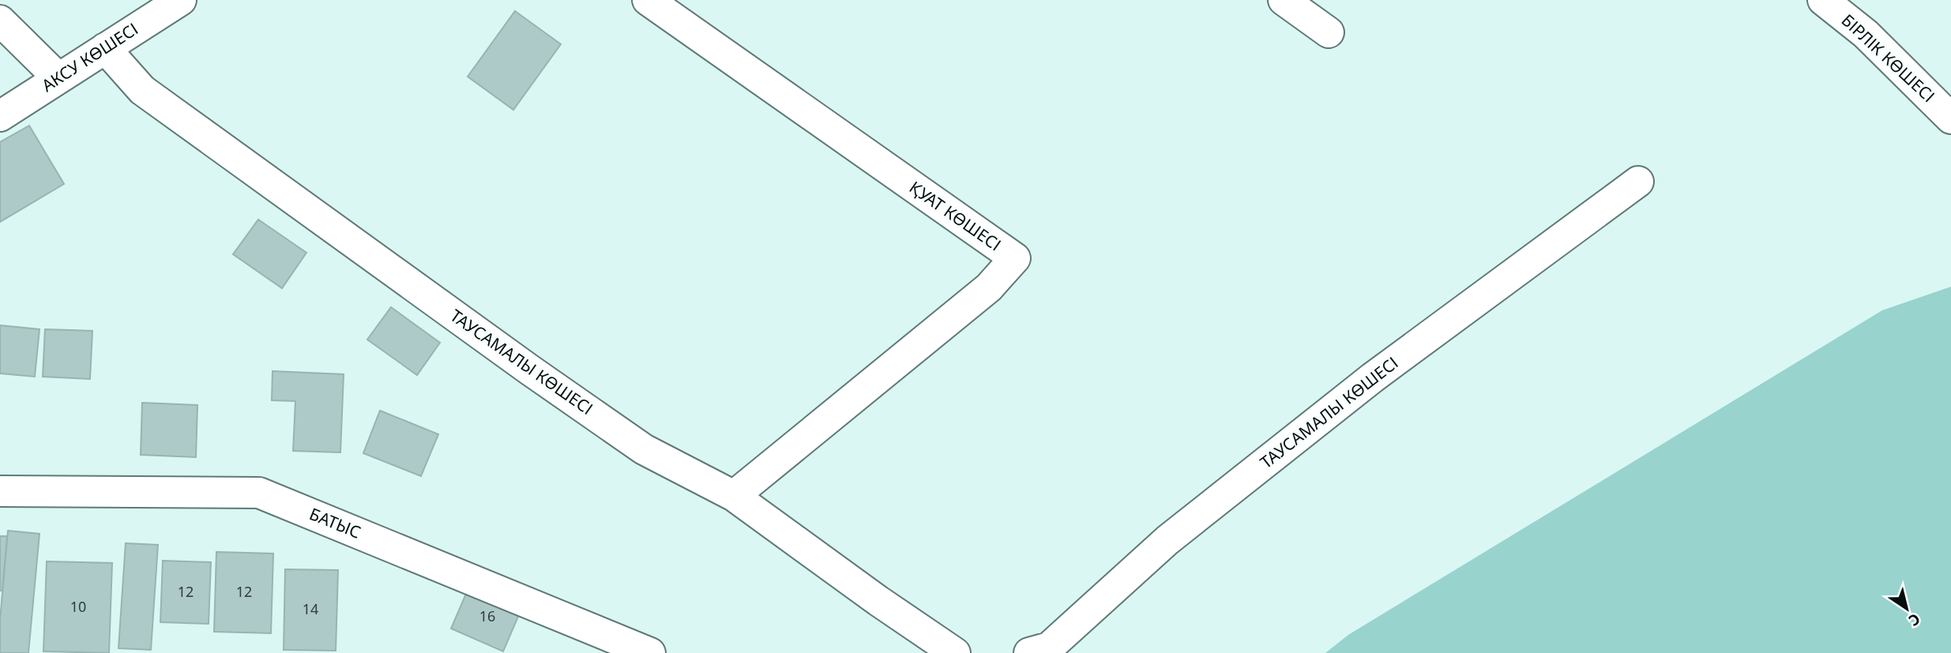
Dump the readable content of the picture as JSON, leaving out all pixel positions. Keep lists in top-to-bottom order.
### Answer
{
  "streets": {
    "street": [
      "АКСУ КӨШЕСІ",
      "БІРЛІК КӨШЕСІ",
      "ҚУАТ КӨШЕСІ",
      "ТАУСАМАЛЫ КӨШЕСІ",
      "БАТЫС"
    ]
  },
  "crossings": [
    ["АКСУ КӨШЕСІ", "ТАУСАМАЛЫ КӨШЕСІ"],
    ["ҚУАТ КӨШЕСІ", "ТАУСАМАЛЫ КӨШЕСІ"]
  ],
  "house_numbers": [
    "12",
    "12",
    "10",
    "14",
    "16"
  ],
  "north": "bottom right"
}
